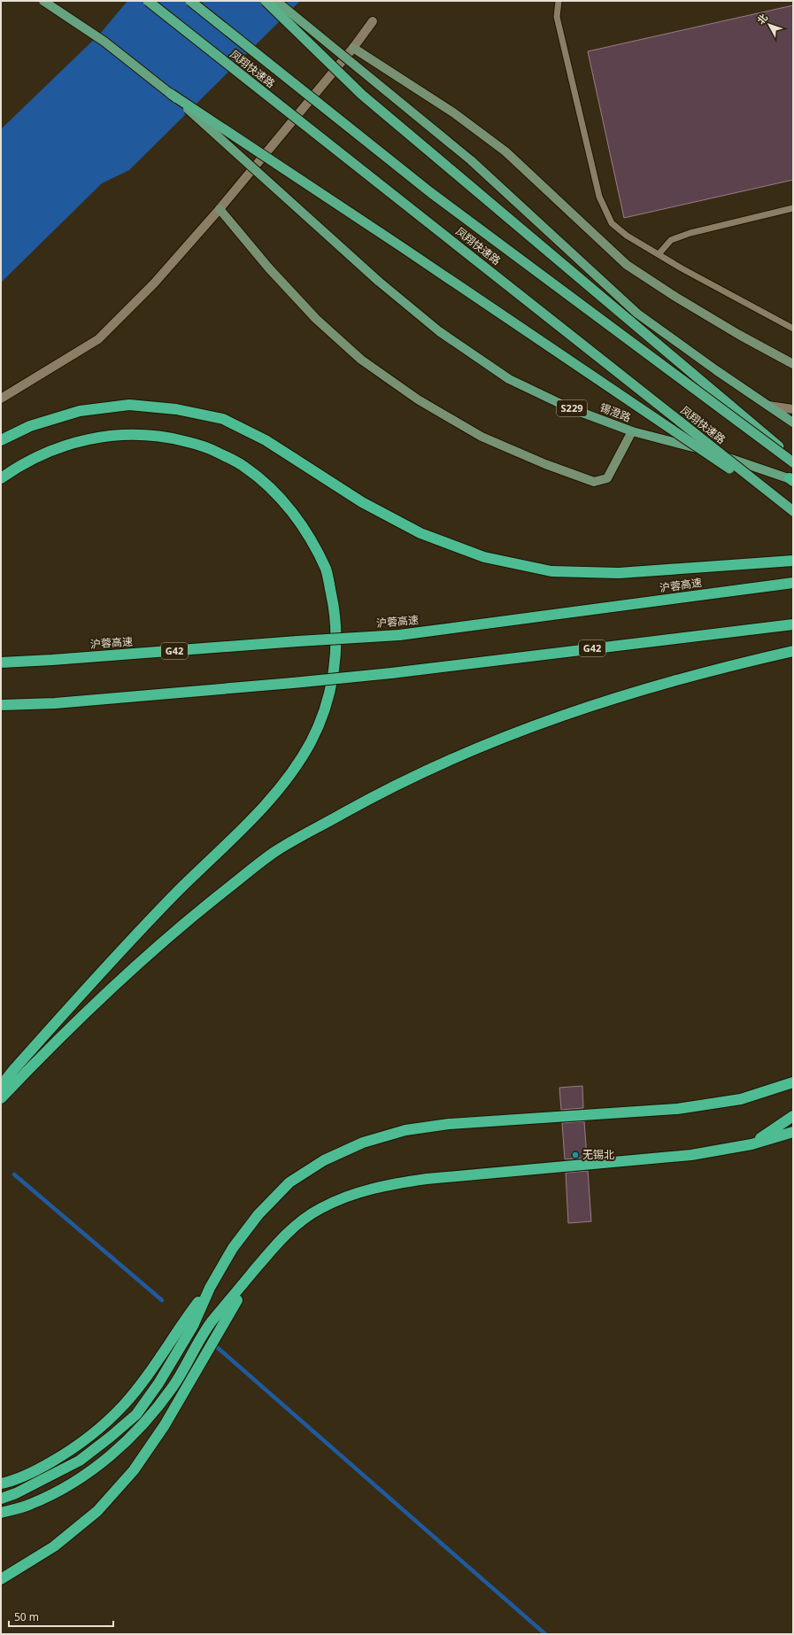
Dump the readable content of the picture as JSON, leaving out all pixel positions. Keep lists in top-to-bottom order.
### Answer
{
  "streets": {
    "highway": ["凤翔快速路", "沪蓉高速", "G42"],
    "main road": ["S229", "锡澄路"]
  },
  "places": ["无锡北"],
  "scale_bar": "50 m",
  "north": "top left"
}
